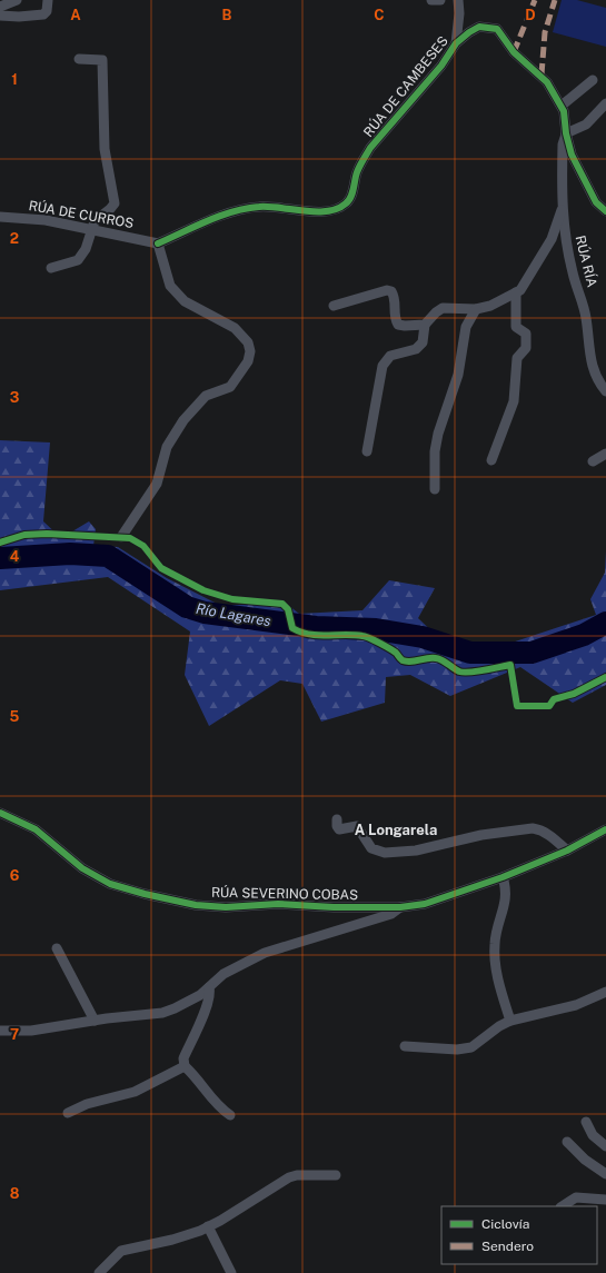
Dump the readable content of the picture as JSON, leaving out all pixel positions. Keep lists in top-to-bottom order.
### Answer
{
  "streets": {
    "street": [
      "RÚA DE CAMBESES",
      "RÚA DE CURROS",
      "RÚA RÍA",
      "RÚA SEVERINO COBAS"
    ]
  },
  "crossings": [
    ["RÚA DE CAMBESES", "RÚA DE CURROS"],
    ["RÚA DE CAMBESES", "RÚA RÍA"]
  ],
  "districts": ["A Longarela"],
  "water": ["Río Lagares"],
  "legend": ["Ciclovía", "Sendero"],
  "grid": {
    "columns": [
      "A",
      "B",
      "C",
      "D"
    ],
    "rows": [
      "1",
      "2",
      "3",
      "4",
      "5",
      "6",
      "7",
      "8"
    ]
  }
}
